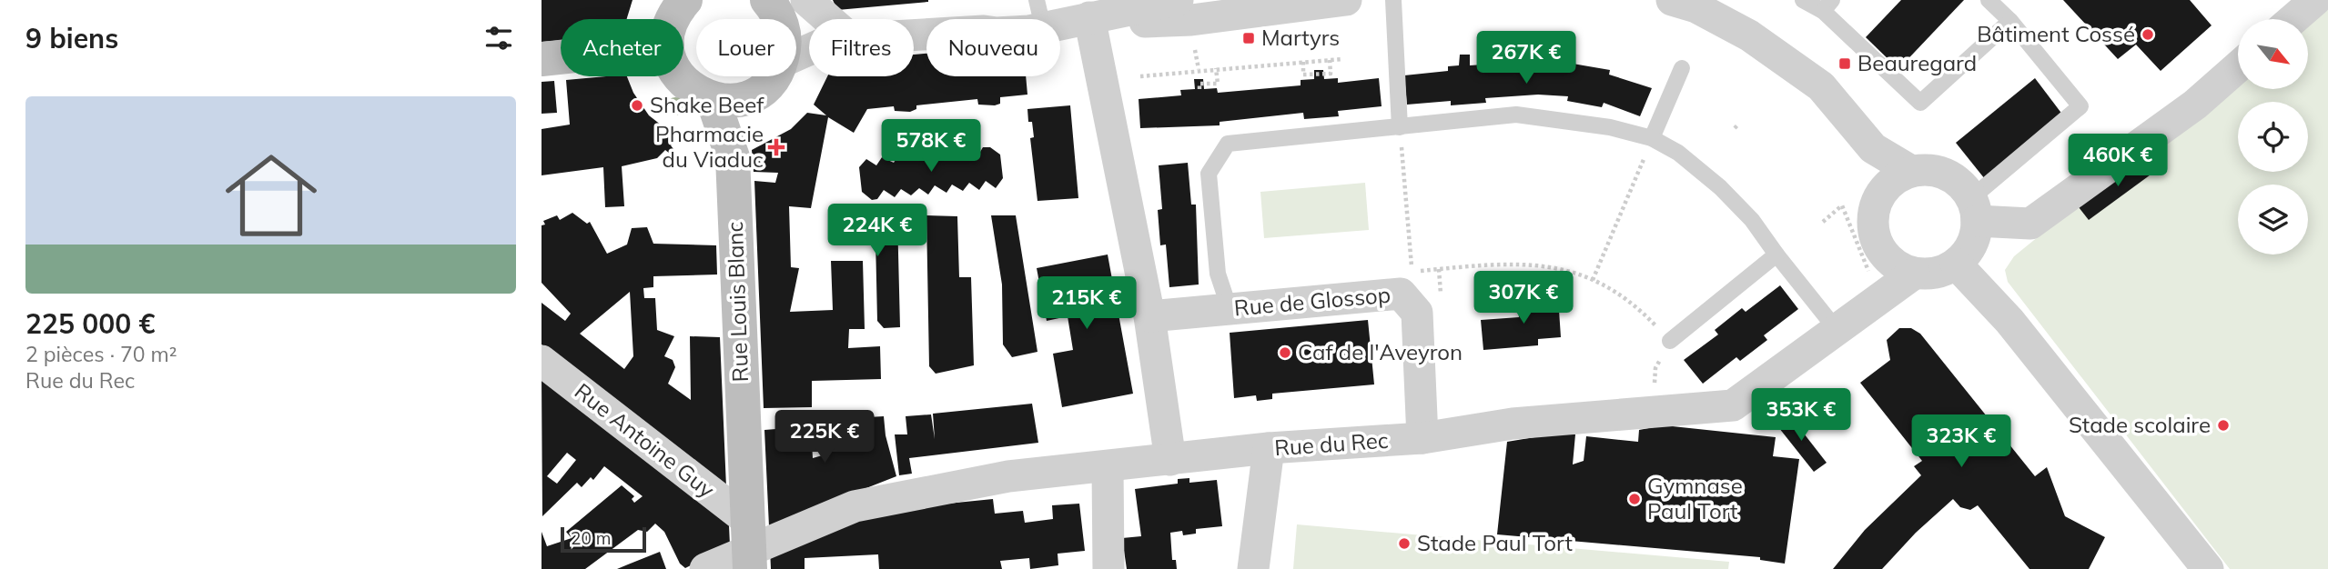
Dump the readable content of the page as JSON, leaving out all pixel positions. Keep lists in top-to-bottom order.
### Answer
{
  "streets": {
    "main road": ["Rue Louis Blanc"],
    "street": ["Rue de Glossop", "Rue Antoine Guy", "Rue du Rec"]
  },
  "crossings": [
    ["Rue Louis Blanc", "Rue Antoine Guy"],
    ["Rue Louis Blanc", "Rue du Rec"],
    ["Rue de Glossop", "Rue du Rec"],
    ["Rue Antoine Guy", "Rue du Rec"]
  ],
  "places": {
    "other": [
      "Bâtiment Cossé",
      "Shake Beef",
      "Caf de l'Aveyron",
      "Stade scolaire",
      "Gymnase Paul Tort",
      "Stade Paul Tort"
    ],
    "transit": ["Martyrs", "Beauregard"],
    "health": ["Pharmacie du Viaduc"]
  },
  "scale_bar": "20 m",
  "north": "bottom right",
  "page": {
    "heading": "9 biens",
    "chip": [
      "Acheter",
      "Louer",
      "Filtres",
      "Nouveau"
    ],
    "price": [
      "267K €",
      "578K €",
      "460K €",
      "224K €",
      "307K €",
      "215K €",
      "353K €",
      "225K €",
      "323K €"
    ],
    "list": [
      {
        "name": "225 000 €",
        "note": "2 pièces · 70 m² · Rue du Rec"
      }
    ],
    "scale": "20 m"
  }
}
